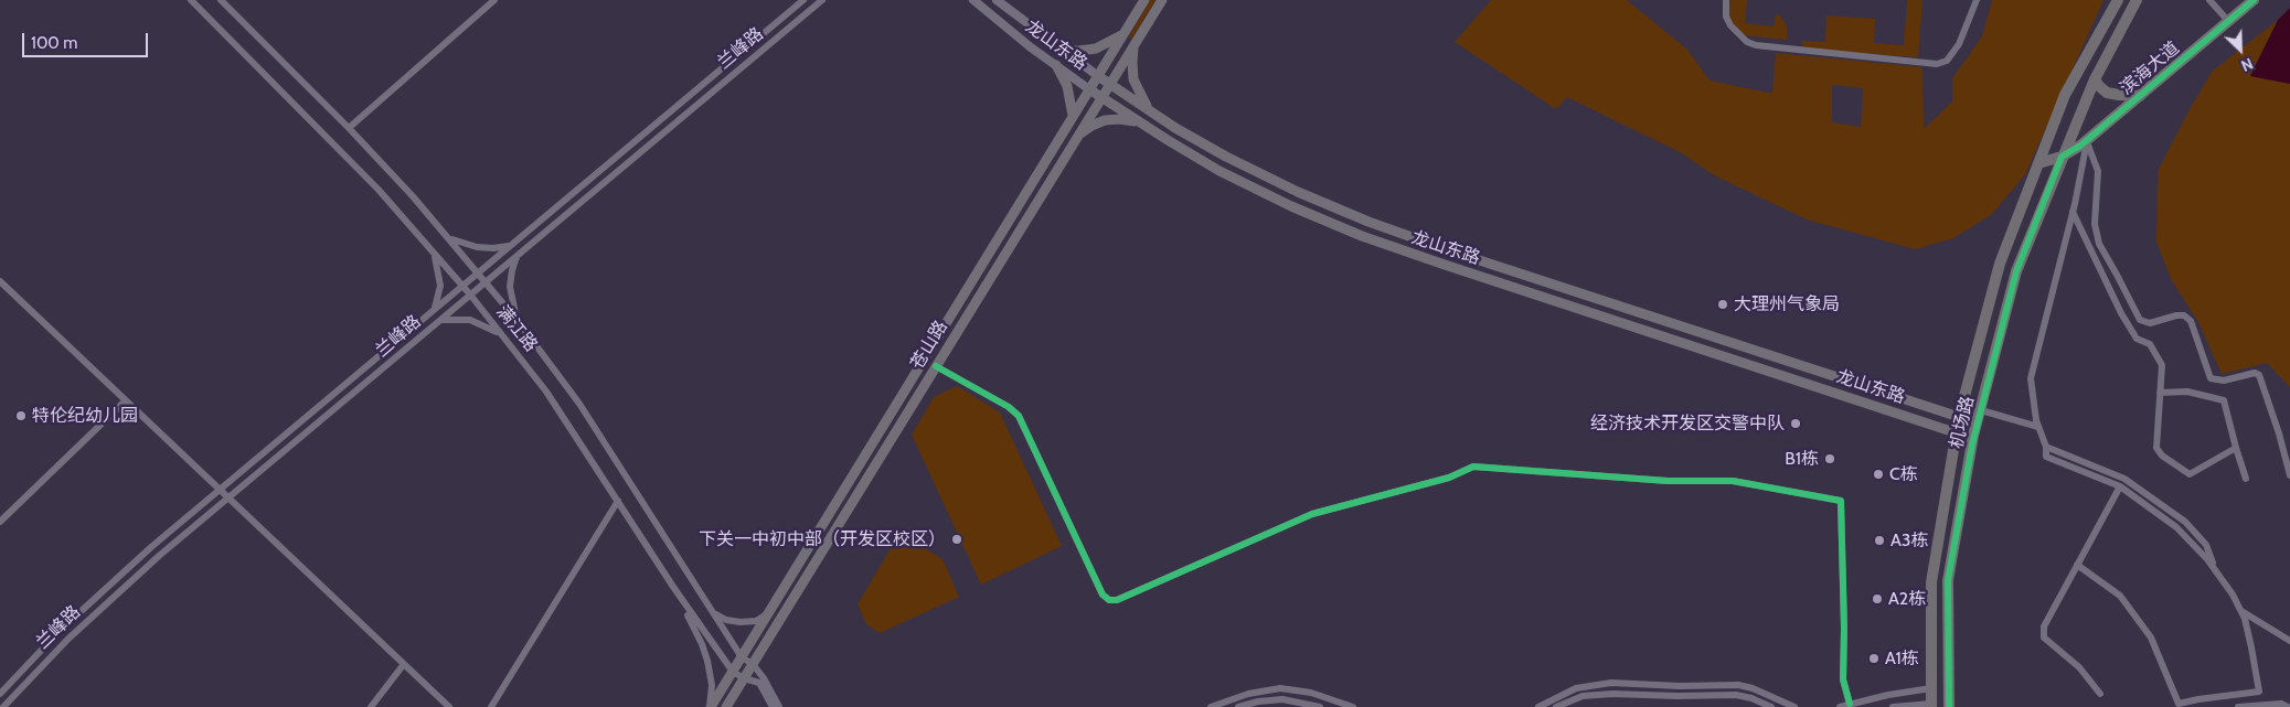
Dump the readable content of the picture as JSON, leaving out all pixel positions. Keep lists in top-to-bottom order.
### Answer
{
  "streets": {
    "main road": [
      "龙山东路",
      "滨海大道",
      "苍山路",
      "机场路"
    ],
    "street": ["兰峰路", "满江路"]
  },
  "crossings": [
    ["龙山东路", "苍山路"],
    ["龙山东路", "机场路"],
    ["兰峰路", "满江路"],
    ["滨海大道", "机场路"],
    ["满江路", "苍山路"]
  ],
  "places": [
    "大理州气象局",
    "特伦纪幼儿园",
    "经济技术开发区交警中队",
    "B1栋",
    "C栋",
    "下关一中初中部（开发区校区）",
    "A3栋",
    "A2栋",
    "A1栋"
  ],
  "scale_bar": "100 m",
  "north": "bottom right"
}
